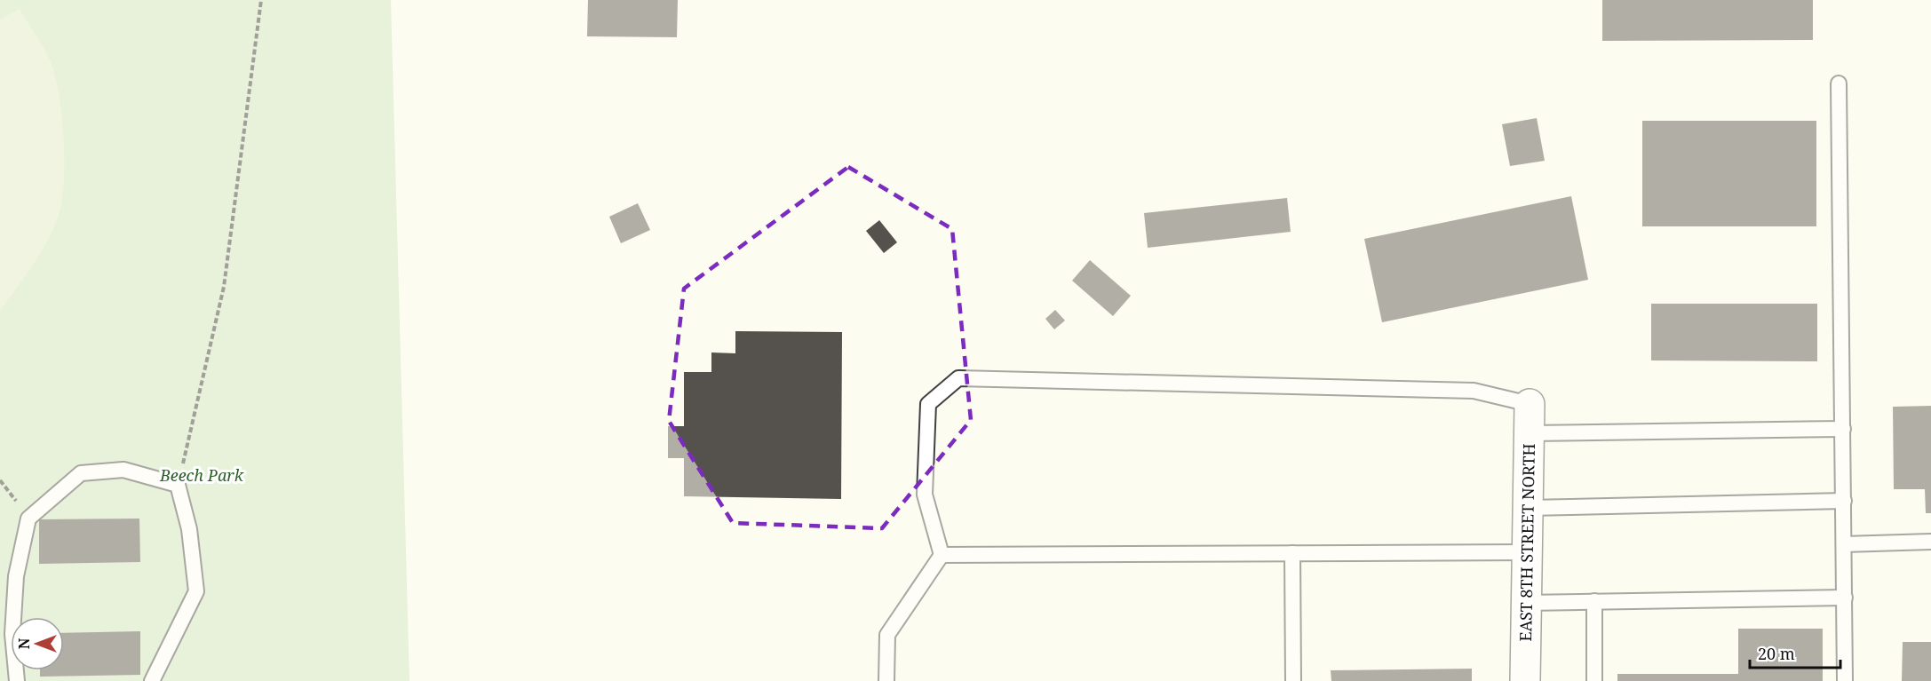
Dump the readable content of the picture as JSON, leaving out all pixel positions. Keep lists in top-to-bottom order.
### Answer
{
  "streets": {
    "street": ["EAST 8TH STREET NORTH"]
  },
  "parks": ["Beech Park"],
  "scale_bar": "20 m",
  "north": "left"
}
